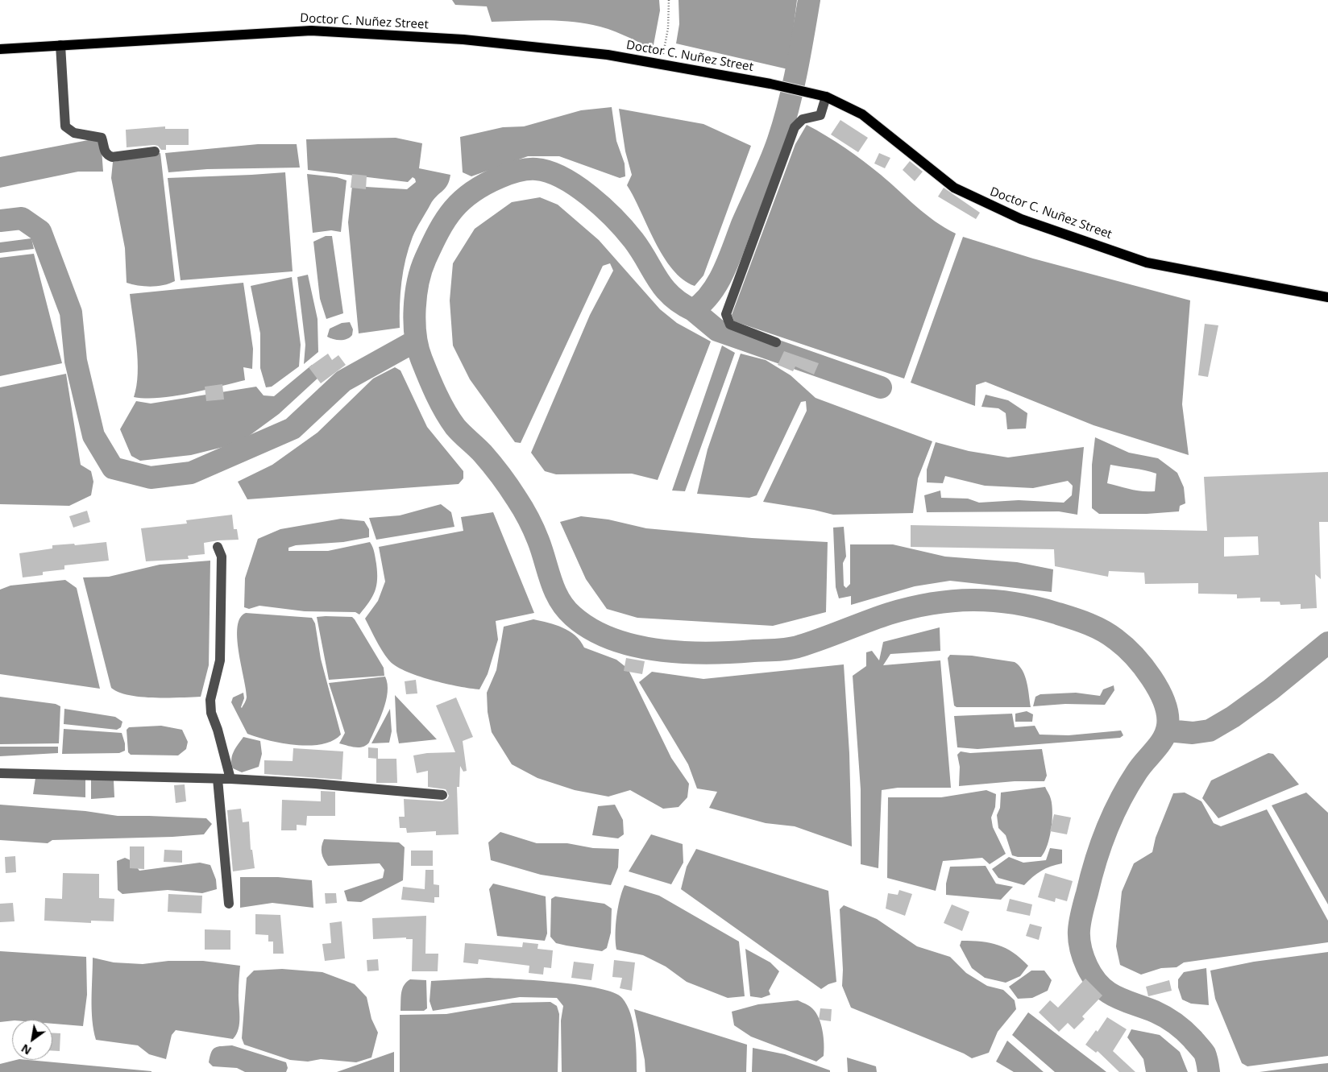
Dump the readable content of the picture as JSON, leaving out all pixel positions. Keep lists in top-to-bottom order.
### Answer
{
  "streets": {
    "main road": ["Doctor C. Nuñez Street"]
  },
  "north": "bottom left"
}
